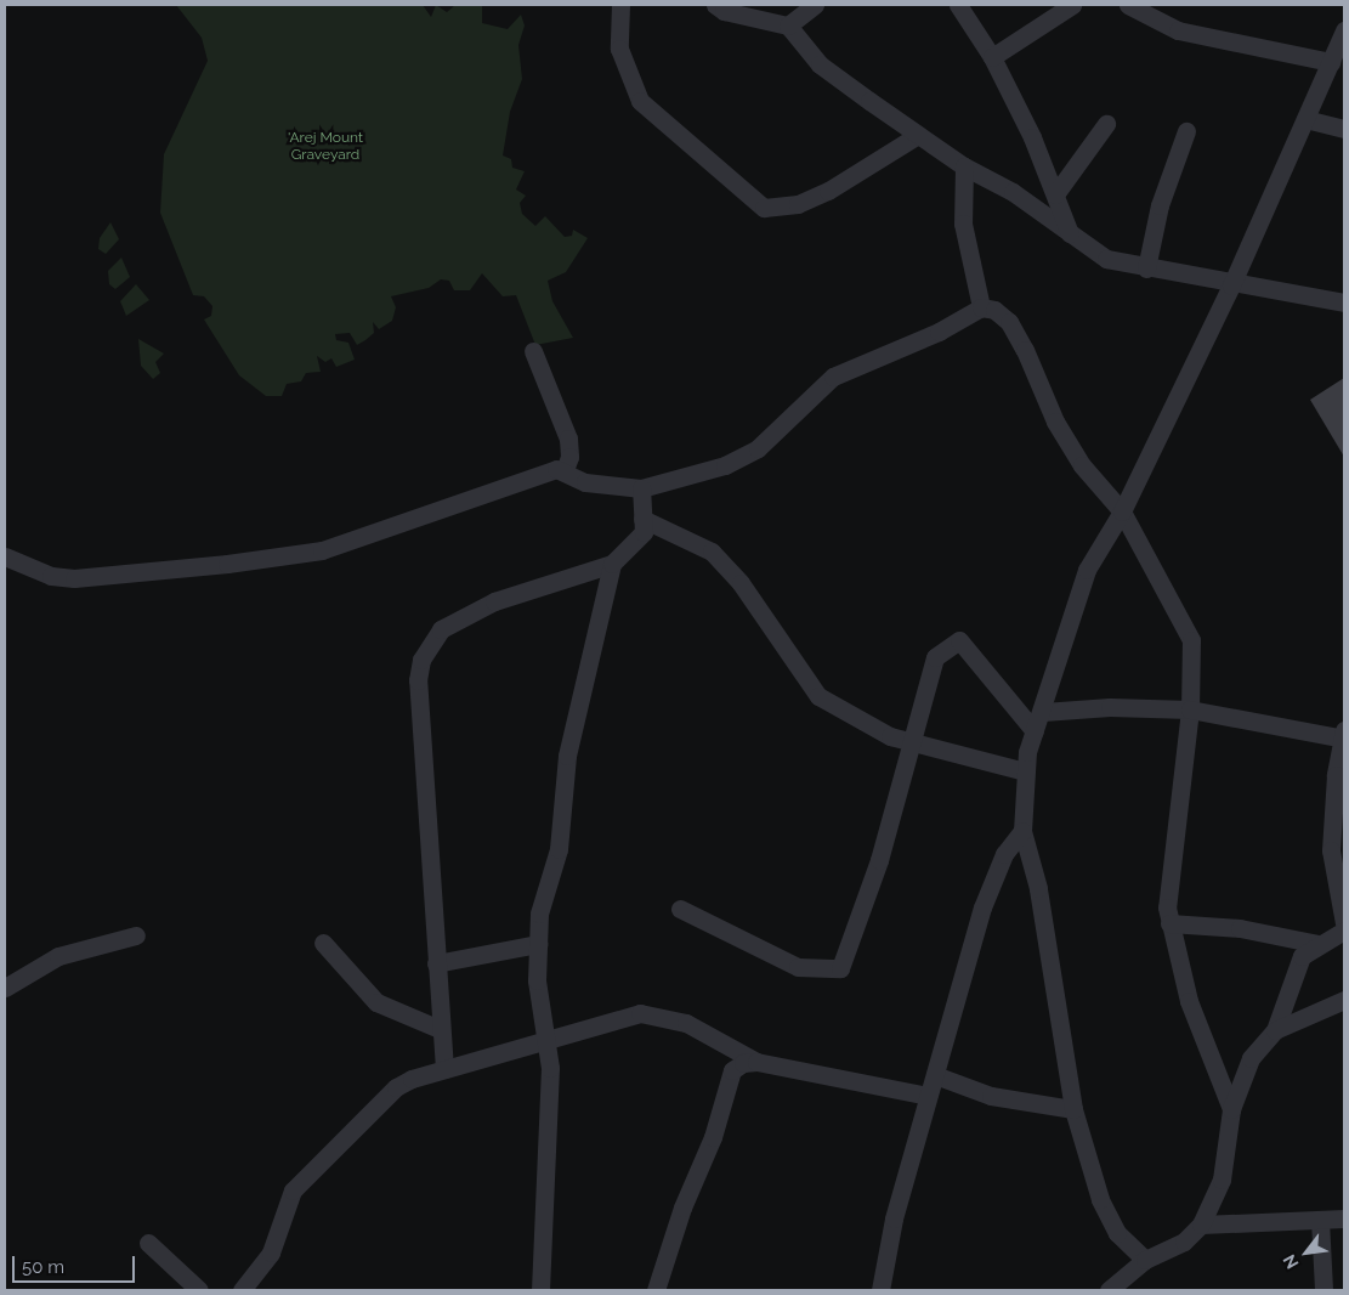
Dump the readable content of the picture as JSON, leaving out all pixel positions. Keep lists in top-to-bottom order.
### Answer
{
  "parks": ["'Arej Mount Graveyard"],
  "scale_bar": "50 m",
  "north": "bottom left"
}
